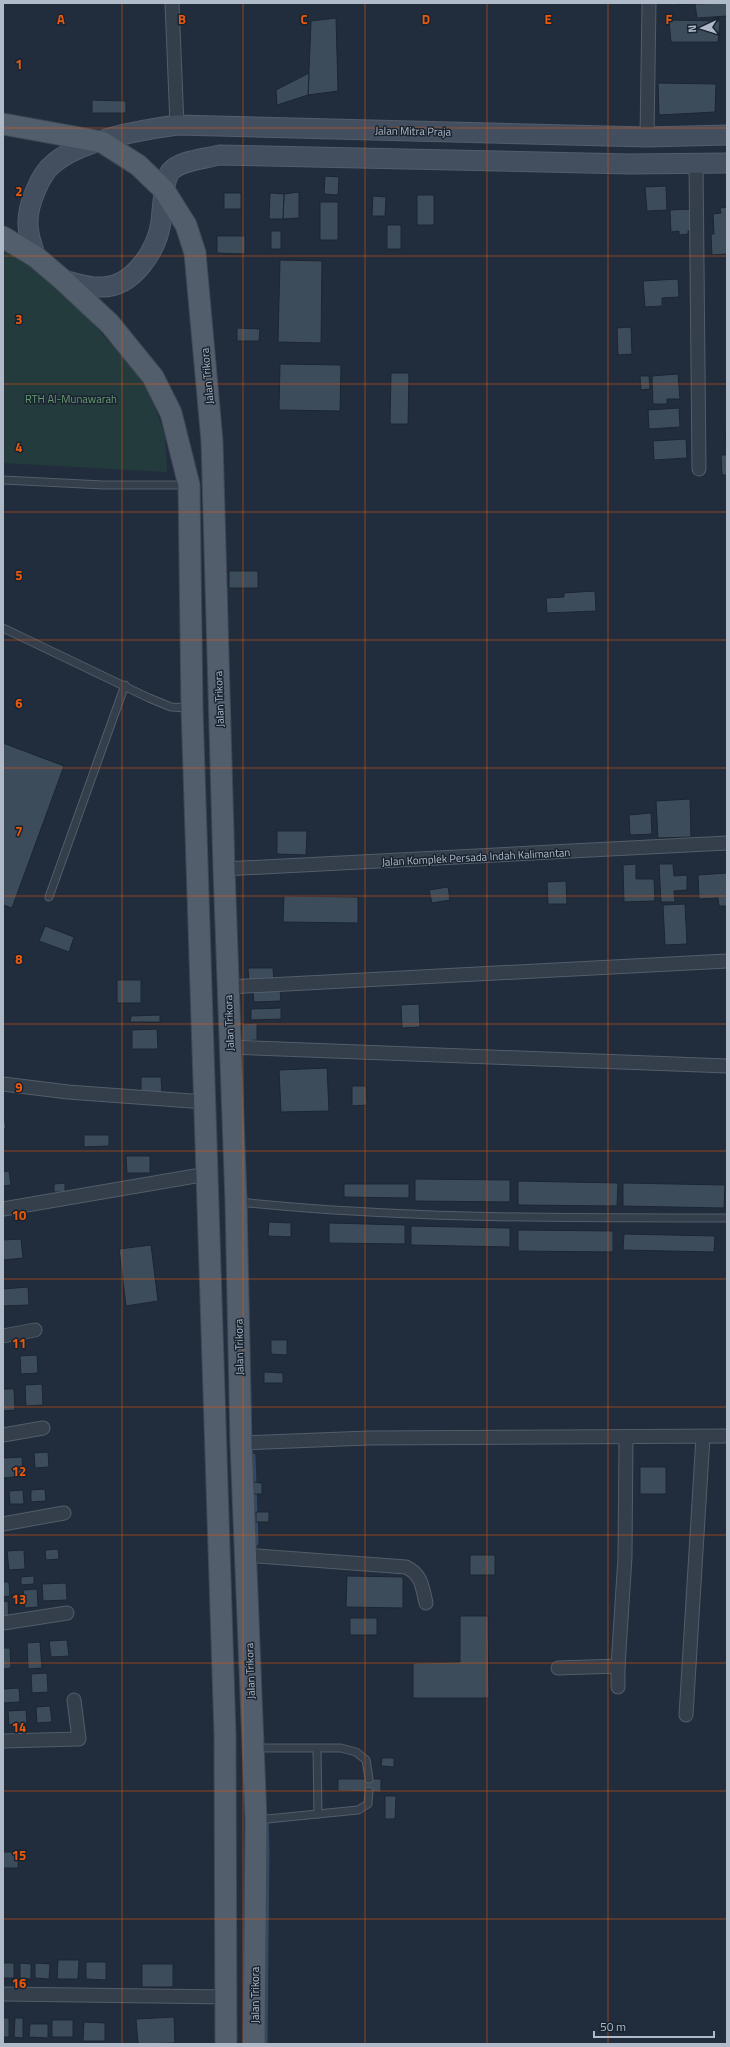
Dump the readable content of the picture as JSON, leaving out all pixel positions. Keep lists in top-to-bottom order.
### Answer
{
  "streets": {
    "main road": ["Jalan Trikora"],
    "street": ["Jalan Mitra Praja", "Jalan Komplek Persada Indah Kalimantan"]
  },
  "crossings": [
    ["Jalan Mitra Praja", "Jalan Trikora"],
    ["Jalan Trikora", "Jalan Komplek Persada Indah Kalimantan"]
  ],
  "parks": ["RTH Al-Munawarah"],
  "scale_bar": "50 m",
  "north": "left",
  "grid": {
    "columns": [
      "A",
      "B",
      "C",
      "D",
      "E",
      "F"
    ],
    "rows": [
      "1",
      "2",
      "3",
      "4",
      "5",
      "6",
      "7",
      "8",
      "9",
      "10",
      "11",
      "12",
      "13",
      "14",
      "15",
      "16"
    ]
  }
}
